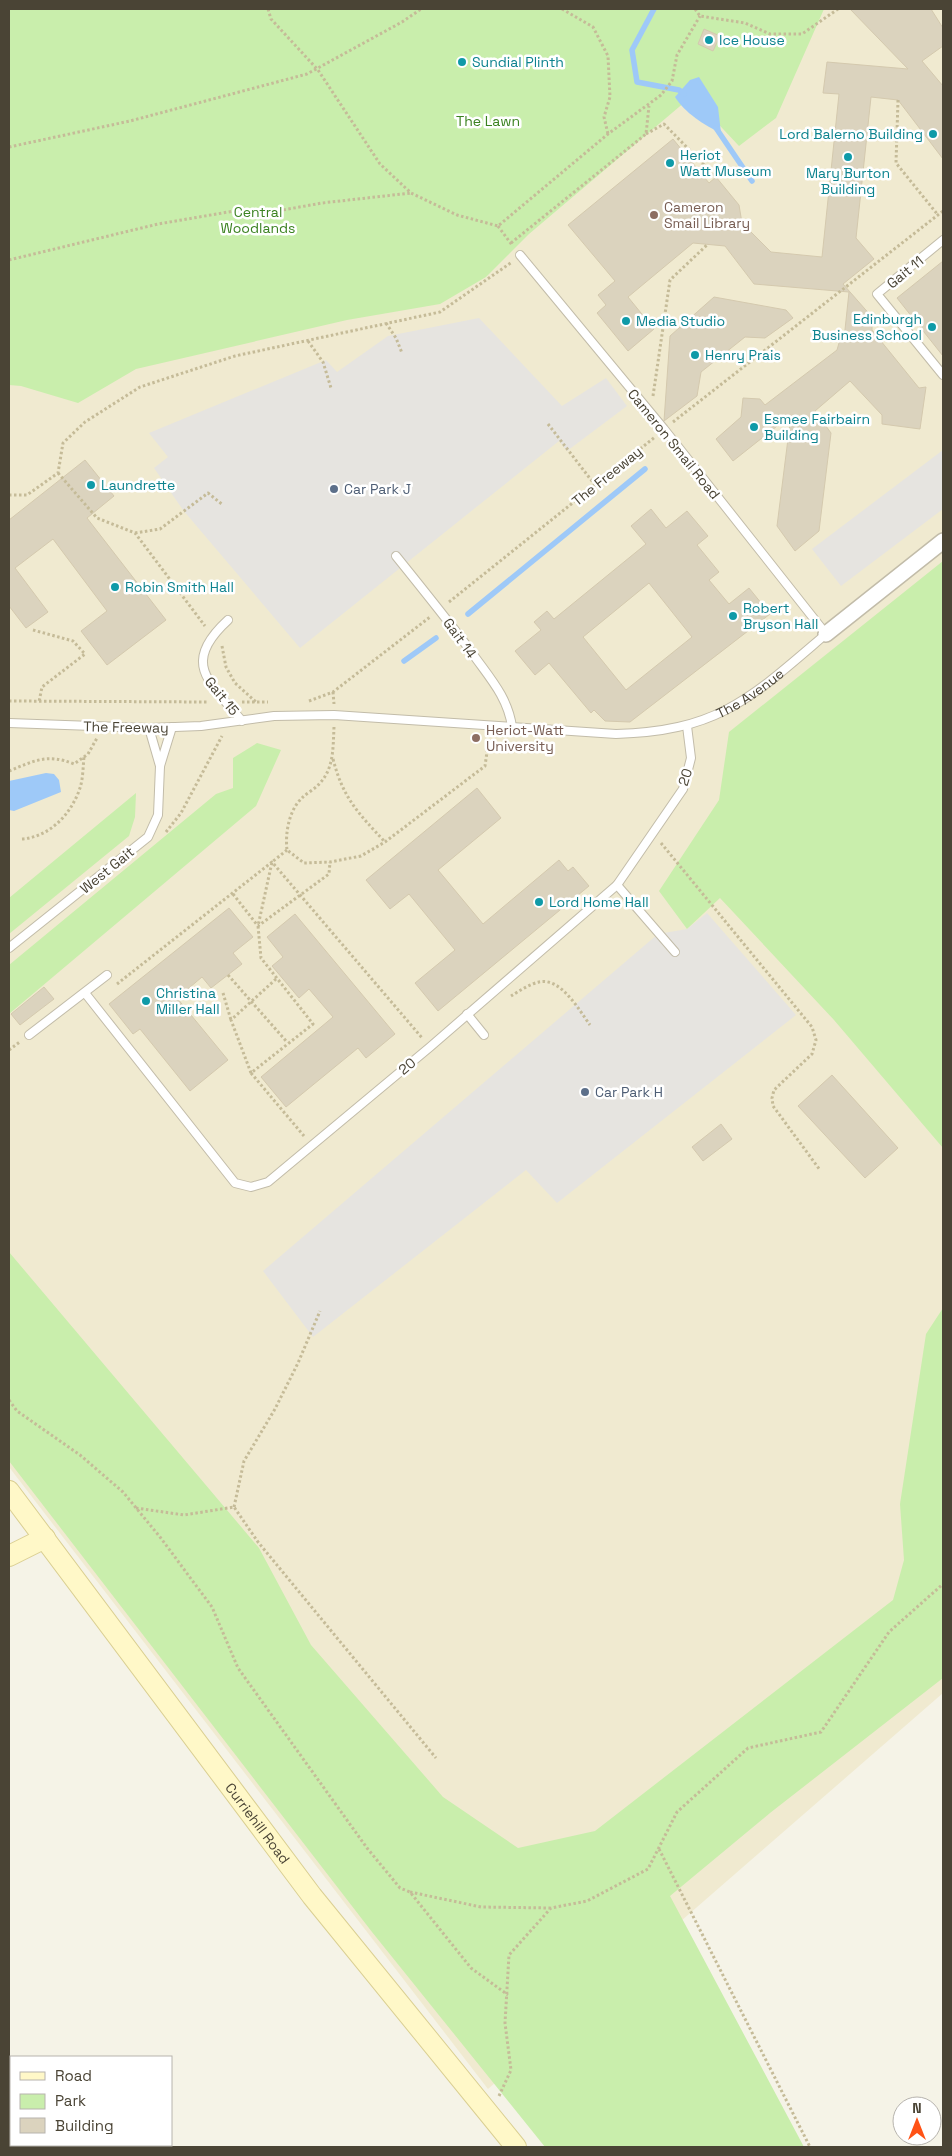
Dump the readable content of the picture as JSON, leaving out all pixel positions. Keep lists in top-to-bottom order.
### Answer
{
  "streets": {
    "street": ["The Avenue", "Curriehill Road"],
    "lane": [
      "Gait 11",
      "Cameron Smail Road",
      "The Freeway",
      "Gait 14",
      "Gait 15",
      "20",
      "West Gait"
    ]
  },
  "crossings": [
    ["Cameron Smail Road", "The Freeway"],
    ["Cameron Smail Road", "The Avenue"],
    ["The Freeway", "Gait 14"],
    ["The Freeway", "Gait 15"],
    ["The Freeway", "West Gait"],
    ["Gait 14", "The Avenue"],
    ["The Avenue", "20"]
  ],
  "parks": ["The Lawn", "Central Woodlands"],
  "places": [
    "Ice House",
    "Sundial Plinth",
    "Lord Balerno Building",
    "Mary Burton Building",
    "Heriot Watt Museum",
    "Cameron Smail Library",
    "Media Studio",
    "Edinburgh Business School",
    "Henry Prais",
    "Esmee Fairbairn Building",
    "Laundrette",
    "Car Park J",
    "Robin Smith Hall",
    "Robert Bryson Hall",
    "Heriot-Watt University",
    "Lord Home Hall",
    "Christina Miller Hall",
    "Car Park H"
  ],
  "legend": ["Road", "Park", "Building"],
  "north": "top"
}
